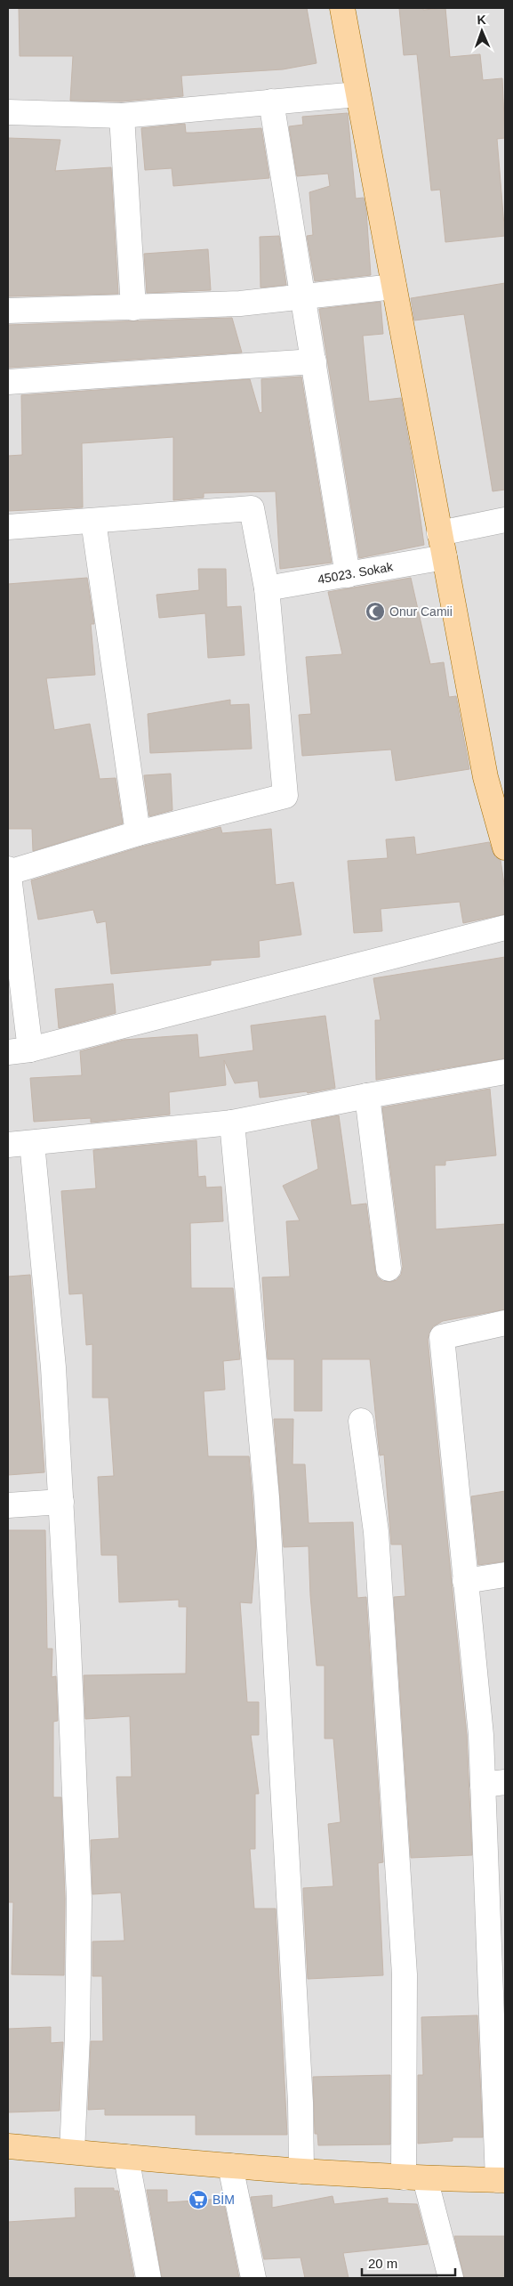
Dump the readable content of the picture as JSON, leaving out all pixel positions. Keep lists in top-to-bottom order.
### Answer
{
  "streets": {
    "street": ["45023. Sokak"]
  },
  "places": {
    "mosque": ["Onur Camii"],
    "supermarket": ["BİM"]
  },
  "scale_bar": "20 m",
  "north": "top"
}
